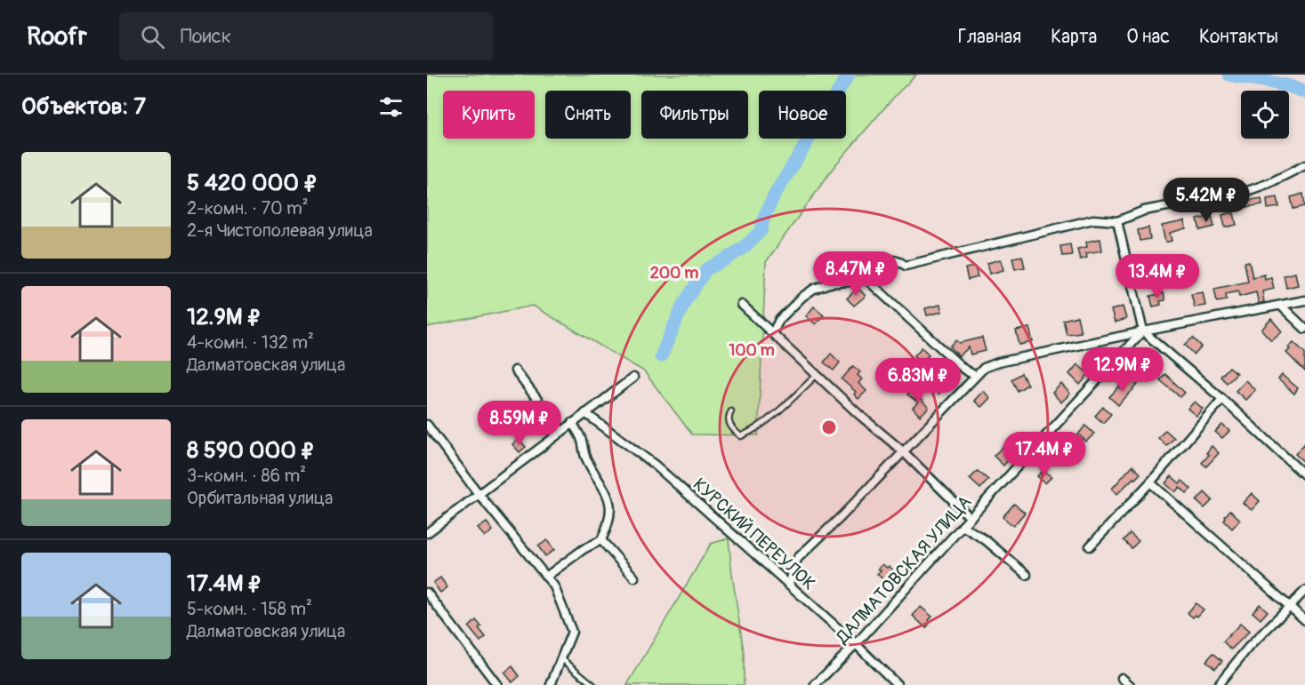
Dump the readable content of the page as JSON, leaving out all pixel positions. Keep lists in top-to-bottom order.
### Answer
{
  "streets": {
    "street": ["КУРСКИЙ ПЕРЕУЛОК", "ДАЛМАТОВСКАЯ УЛИЦА"]
  },
  "crossings": [
    ["КУРСКИЙ ПЕРЕУЛОК", "ДАЛМАТОВСКАЯ УЛИЦА"]
  ],
  "page": {
    "header": "Roofr",
    "search": "Поиск",
    "nav": [
      "Главная",
      "Карта",
      "О нас",
      "Контакты"
    ],
    "heading": "Объектов: 7",
    "chip": [
      "Купить",
      "Снять",
      "Фильтры",
      "Новое"
    ],
    "list": [
      {
        "name": "5 420 000 ₽",
        "note": "2-комн. · 70 m² · 2-я Чистополевая улица"
      },
      {
        "name": "12.9M ₽",
        "note": "4-комн. · 132 m² · Далматовская улица"
      },
      {
        "name": "8 590 000 ₽",
        "note": "3-комн. · 86 m² · Орбитальная улица"
      },
      {
        "name": "17.4M ₽",
        "note": "5-комн. · 158 m² · Далматовская улица"
      }
    ],
    "price": [
      "5.42M ₽",
      "8.47M ₽",
      "13.4M ₽",
      "12.9M ₽",
      "6.83M ₽",
      "8.59M ₽",
      "17.4M ₽"
    ]
  },
  "rings": ["200 m", "100 m"]
}
